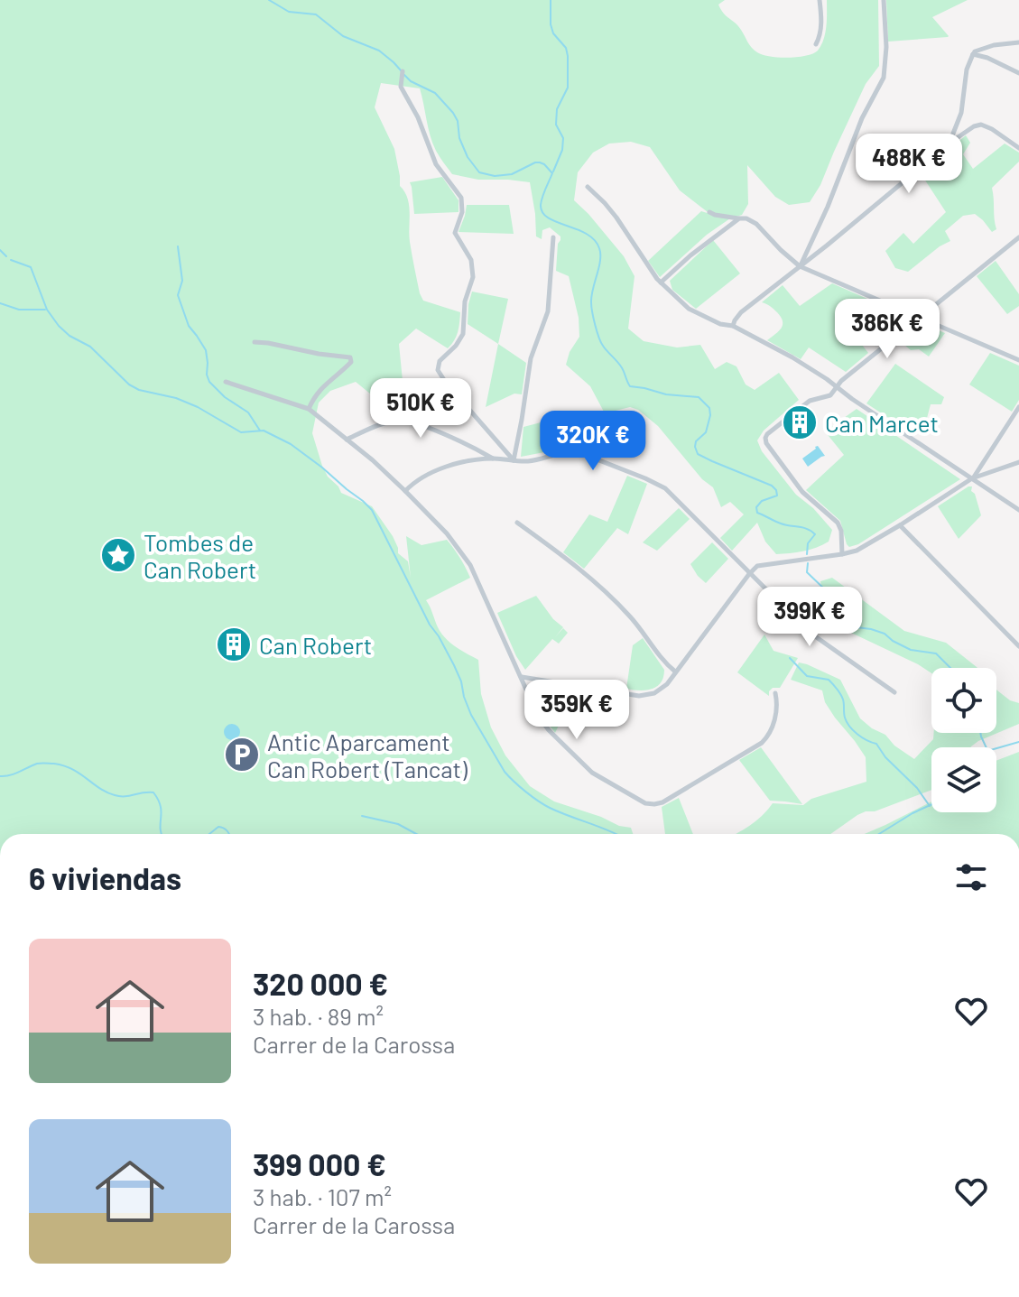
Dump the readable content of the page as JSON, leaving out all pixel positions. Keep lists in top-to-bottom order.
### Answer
{
  "places": {
    "building": ["Can Marcet", "Can Robert"],
    "place": ["Tombes de Can Robert"],
    "parking": ["Antic Aparcament Can Robert (Tancat)"]
  },
  "page": {
    "price": [
      "488K €",
      "386K €",
      "510K €",
      "320K €",
      "399K €",
      "359K €"
    ],
    "heading": "6 viviendas",
    "list": [
      {
        "name": "320 000 €",
        "note": "3 hab. · 89 m² · Carrer de la Carossa"
      },
      {
        "name": "399 000 €",
        "note": "3 hab. · 107 m² · Carrer de la Carossa"
      }
    ]
  }
}
